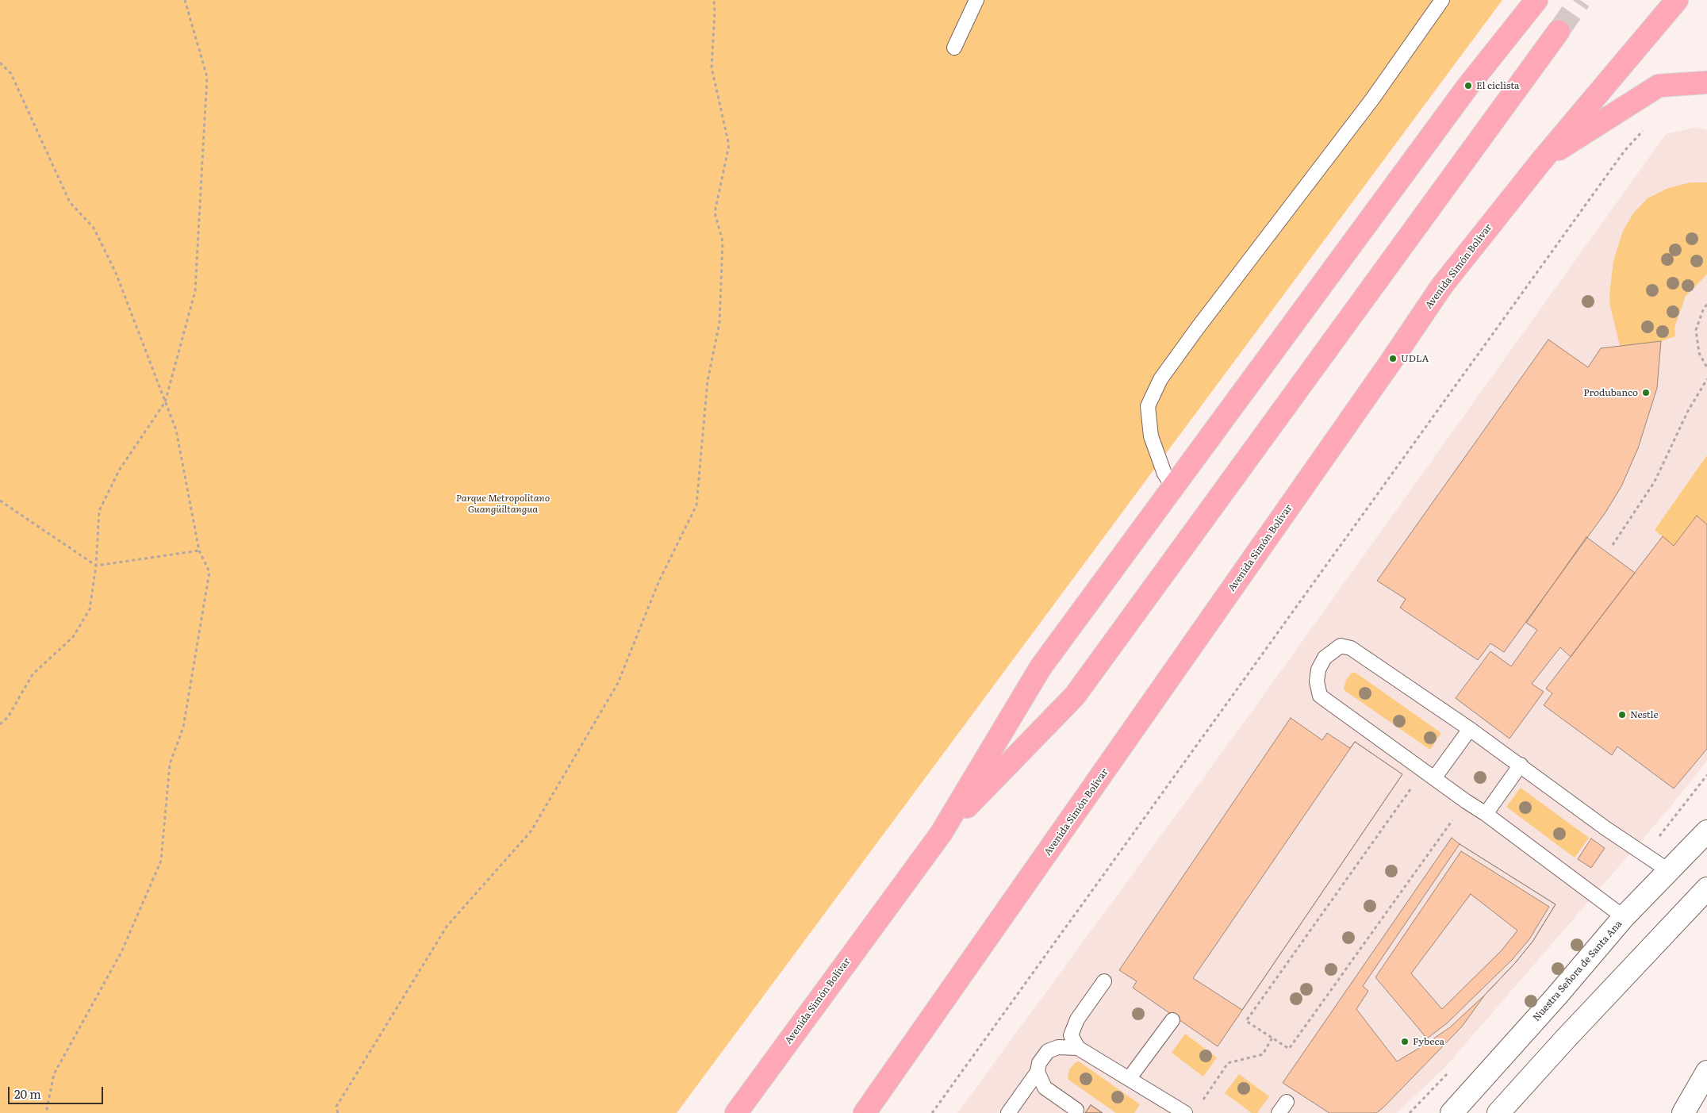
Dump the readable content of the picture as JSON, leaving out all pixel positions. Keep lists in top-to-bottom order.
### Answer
{
  "streets": {
    "highway": ["Avenida Simón Bolívar"],
    "street": ["Nuestra Señora de Santa Ana"]
  },
  "parks": ["Parque Metropolitano Guangüiltangua"],
  "places": [
    "El ciclista",
    "UDLA",
    "Produbanco",
    "Nestle",
    "Fybeca"
  ],
  "scale_bar": "20 m"
}
